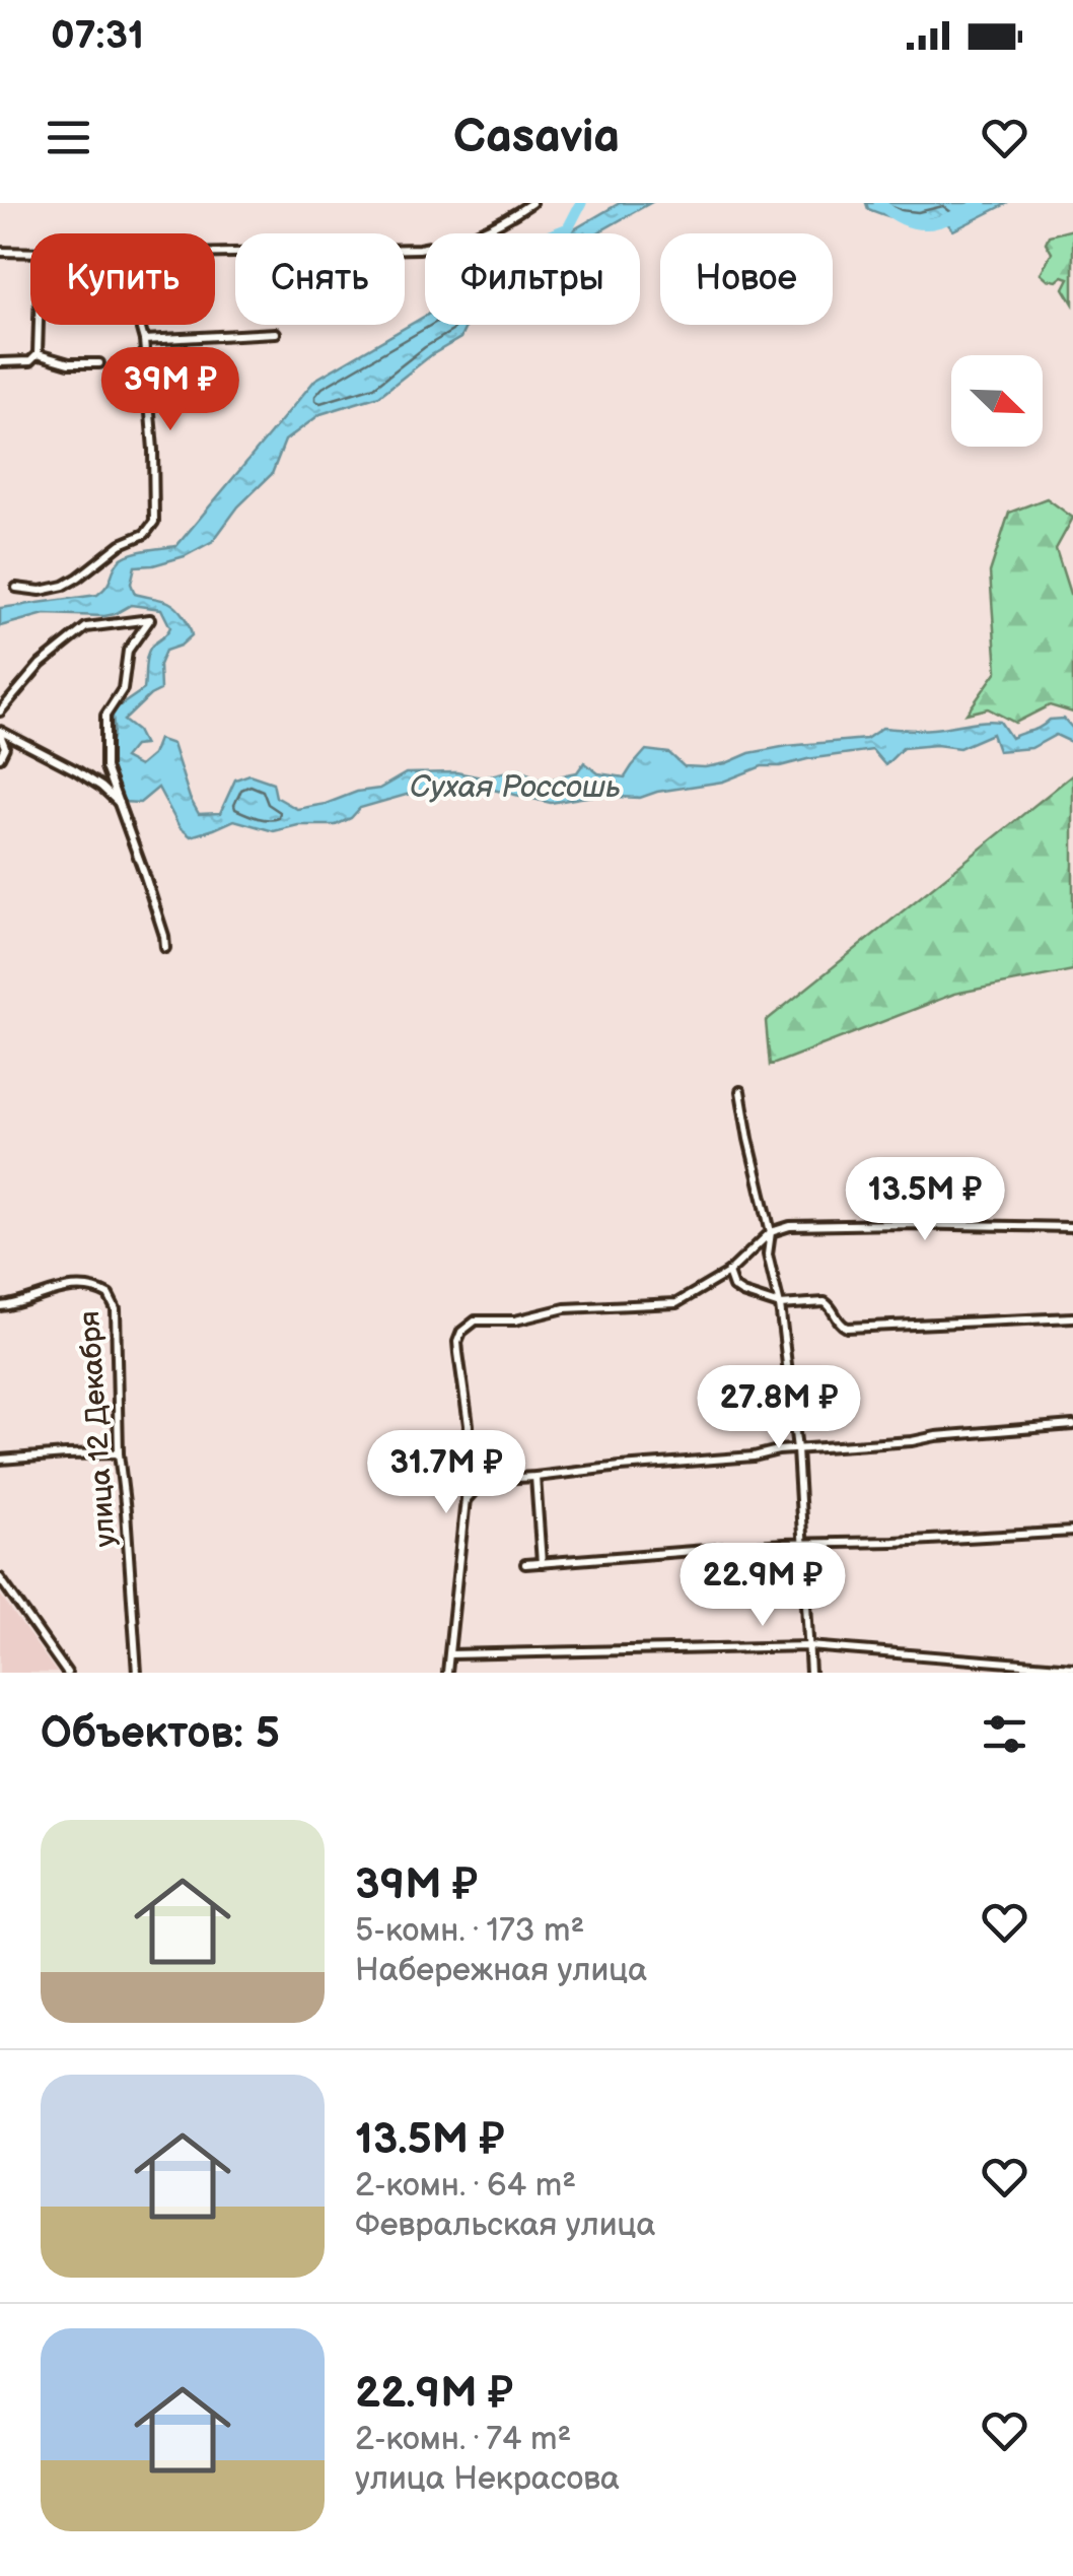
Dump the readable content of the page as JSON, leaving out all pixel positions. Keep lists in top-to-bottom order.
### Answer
{
  "streets": {
    "street": ["улица 12 Декабря"]
  },
  "water": ["Сухая Россошь"],
  "north": "bottom right",
  "page": {
    "status": "07:31",
    "header": "Casavia",
    "chip": [
      "Купить",
      "Снять",
      "Фильтры",
      "Новое"
    ],
    "price": [
      "39M ₽",
      "13.5M ₽",
      "27.8M ₽",
      "31.7M ₽",
      "22.9M ₽"
    ],
    "heading": "Объектов: 5",
    "list": [
      {
        "name": "39M ₽",
        "note": "5-комн. · 173 m² · Набережная улица"
      },
      {
        "name": "13.5M ₽",
        "note": "2-комн. · 64 m² · Февральская улица"
      },
      {
        "name": "22.9M ₽",
        "note": "2-комн. · 74 m² · улица Некрасова"
      }
    ]
  }
}
